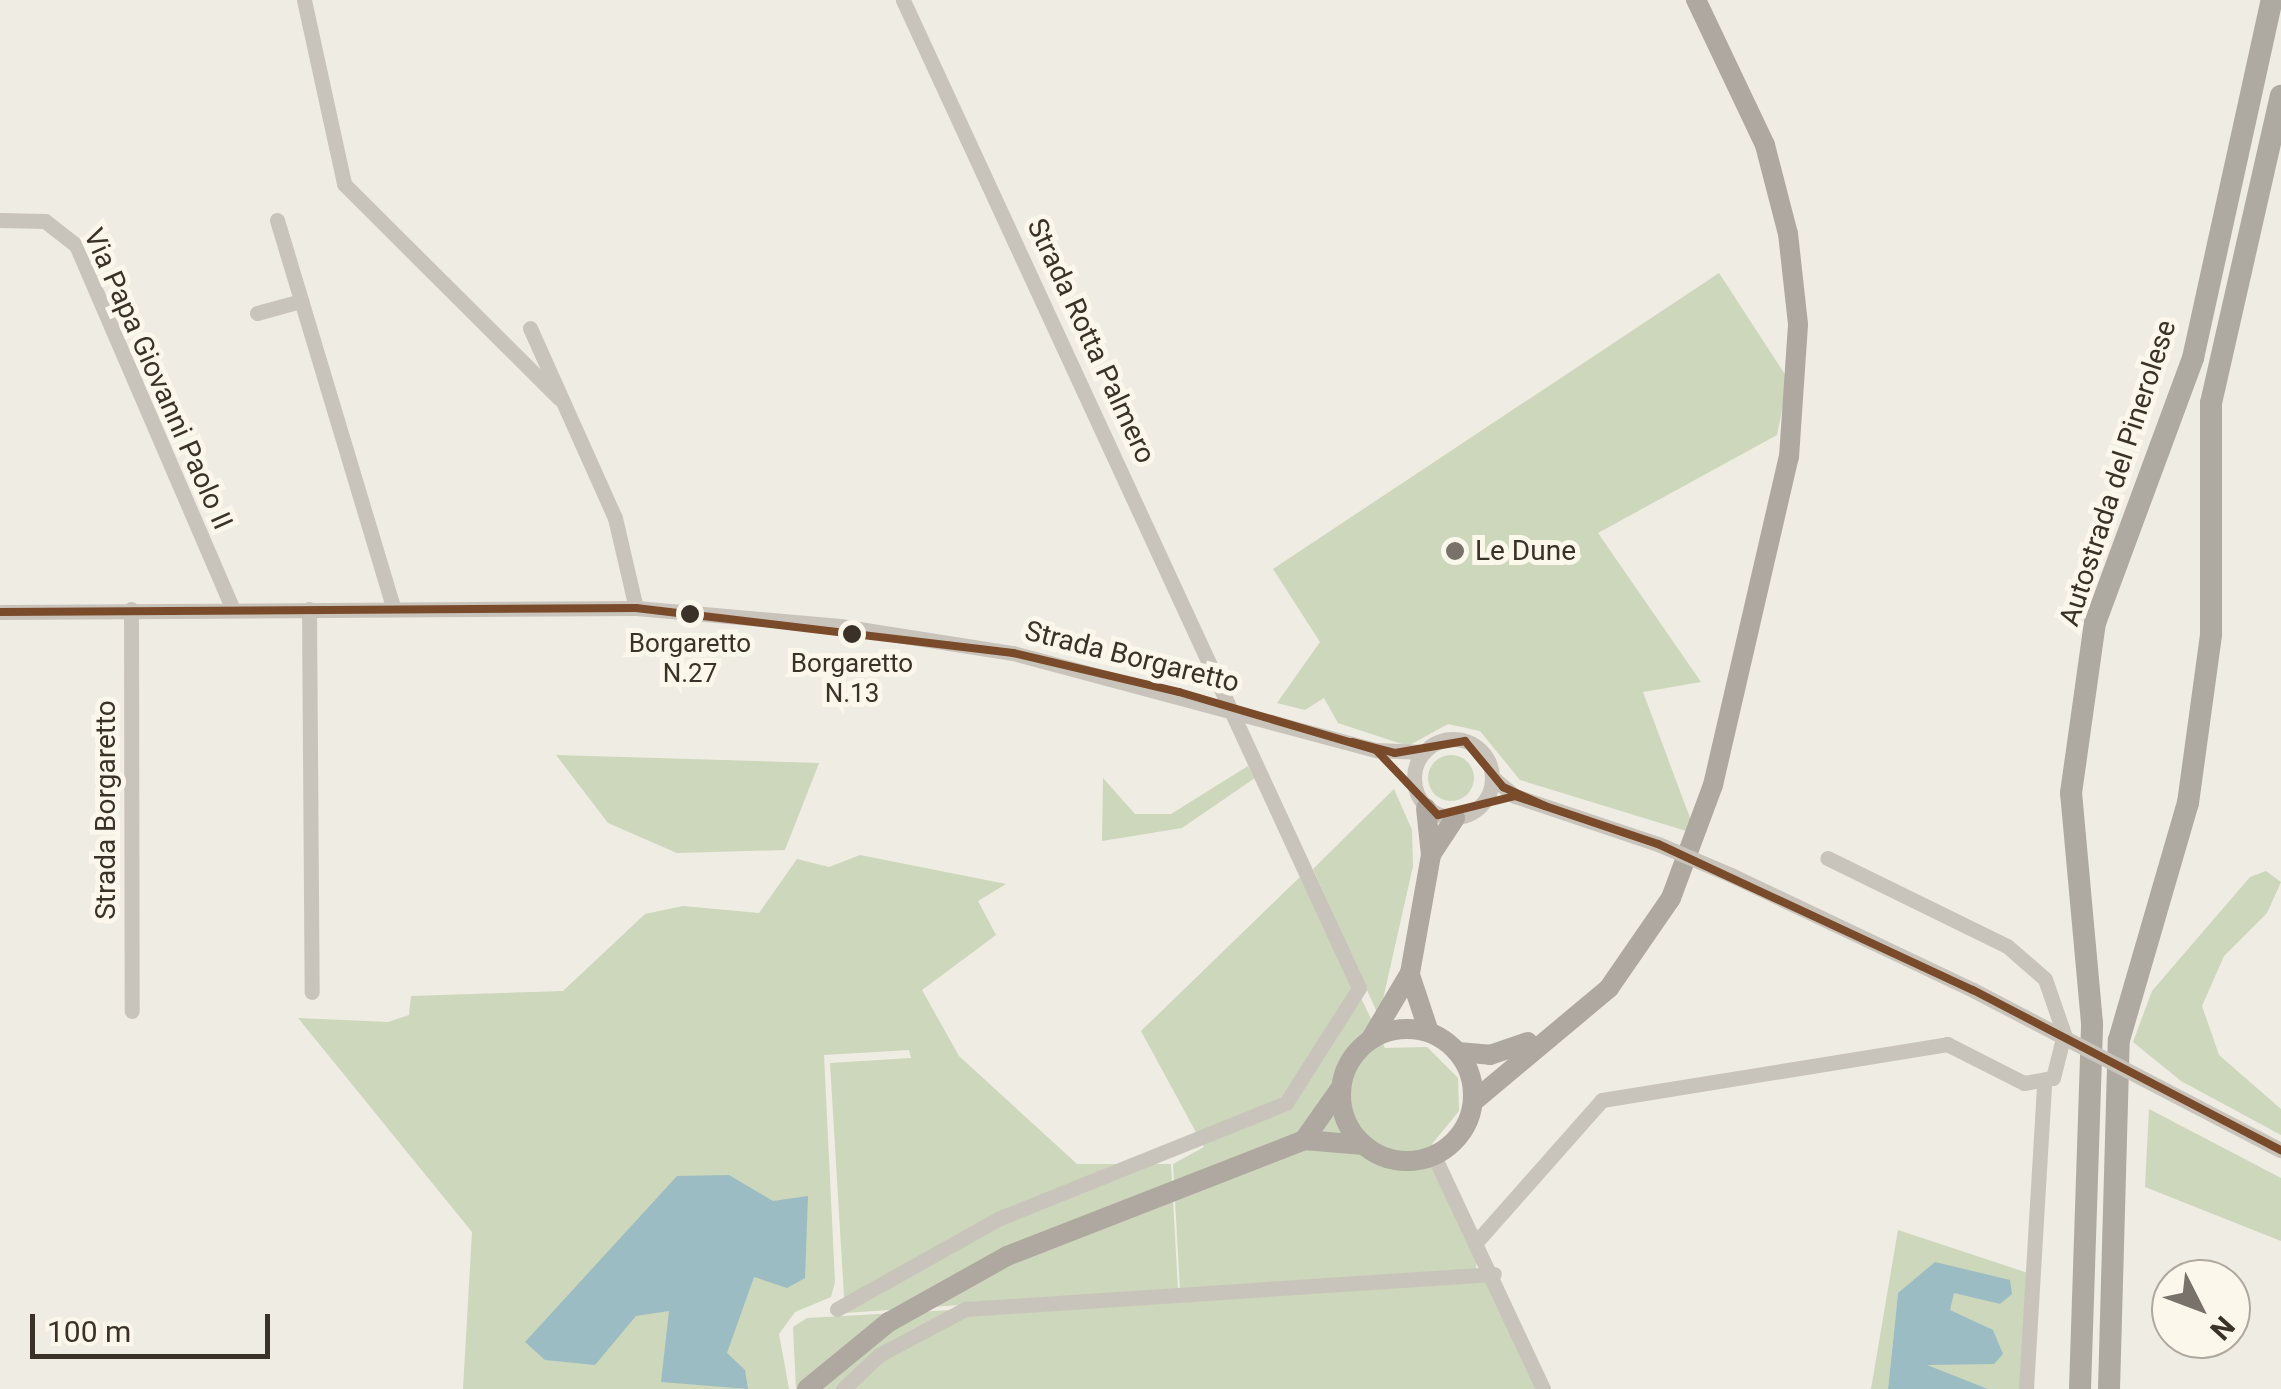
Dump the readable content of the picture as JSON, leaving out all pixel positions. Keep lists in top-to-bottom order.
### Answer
{
  "streets": {
    "highway": ["Autostrada del Pinerolese"],
    "street": ["Strada Rotta Palmero", "Via Papa Giovanni Paolo II", "Strada Borgaretto"]
  },
  "crossings": [
    ["Strada Rotta Palmero", "Strada Borgaretto"],
    ["Via Papa Giovanni Paolo II", "Strada Borgaretto"]
  ],
  "places": ["Le Dune", "Borgaretto N.27", "Borgaretto N.13"],
  "scale_bar": "100 m",
  "north": "bottom right"
}
